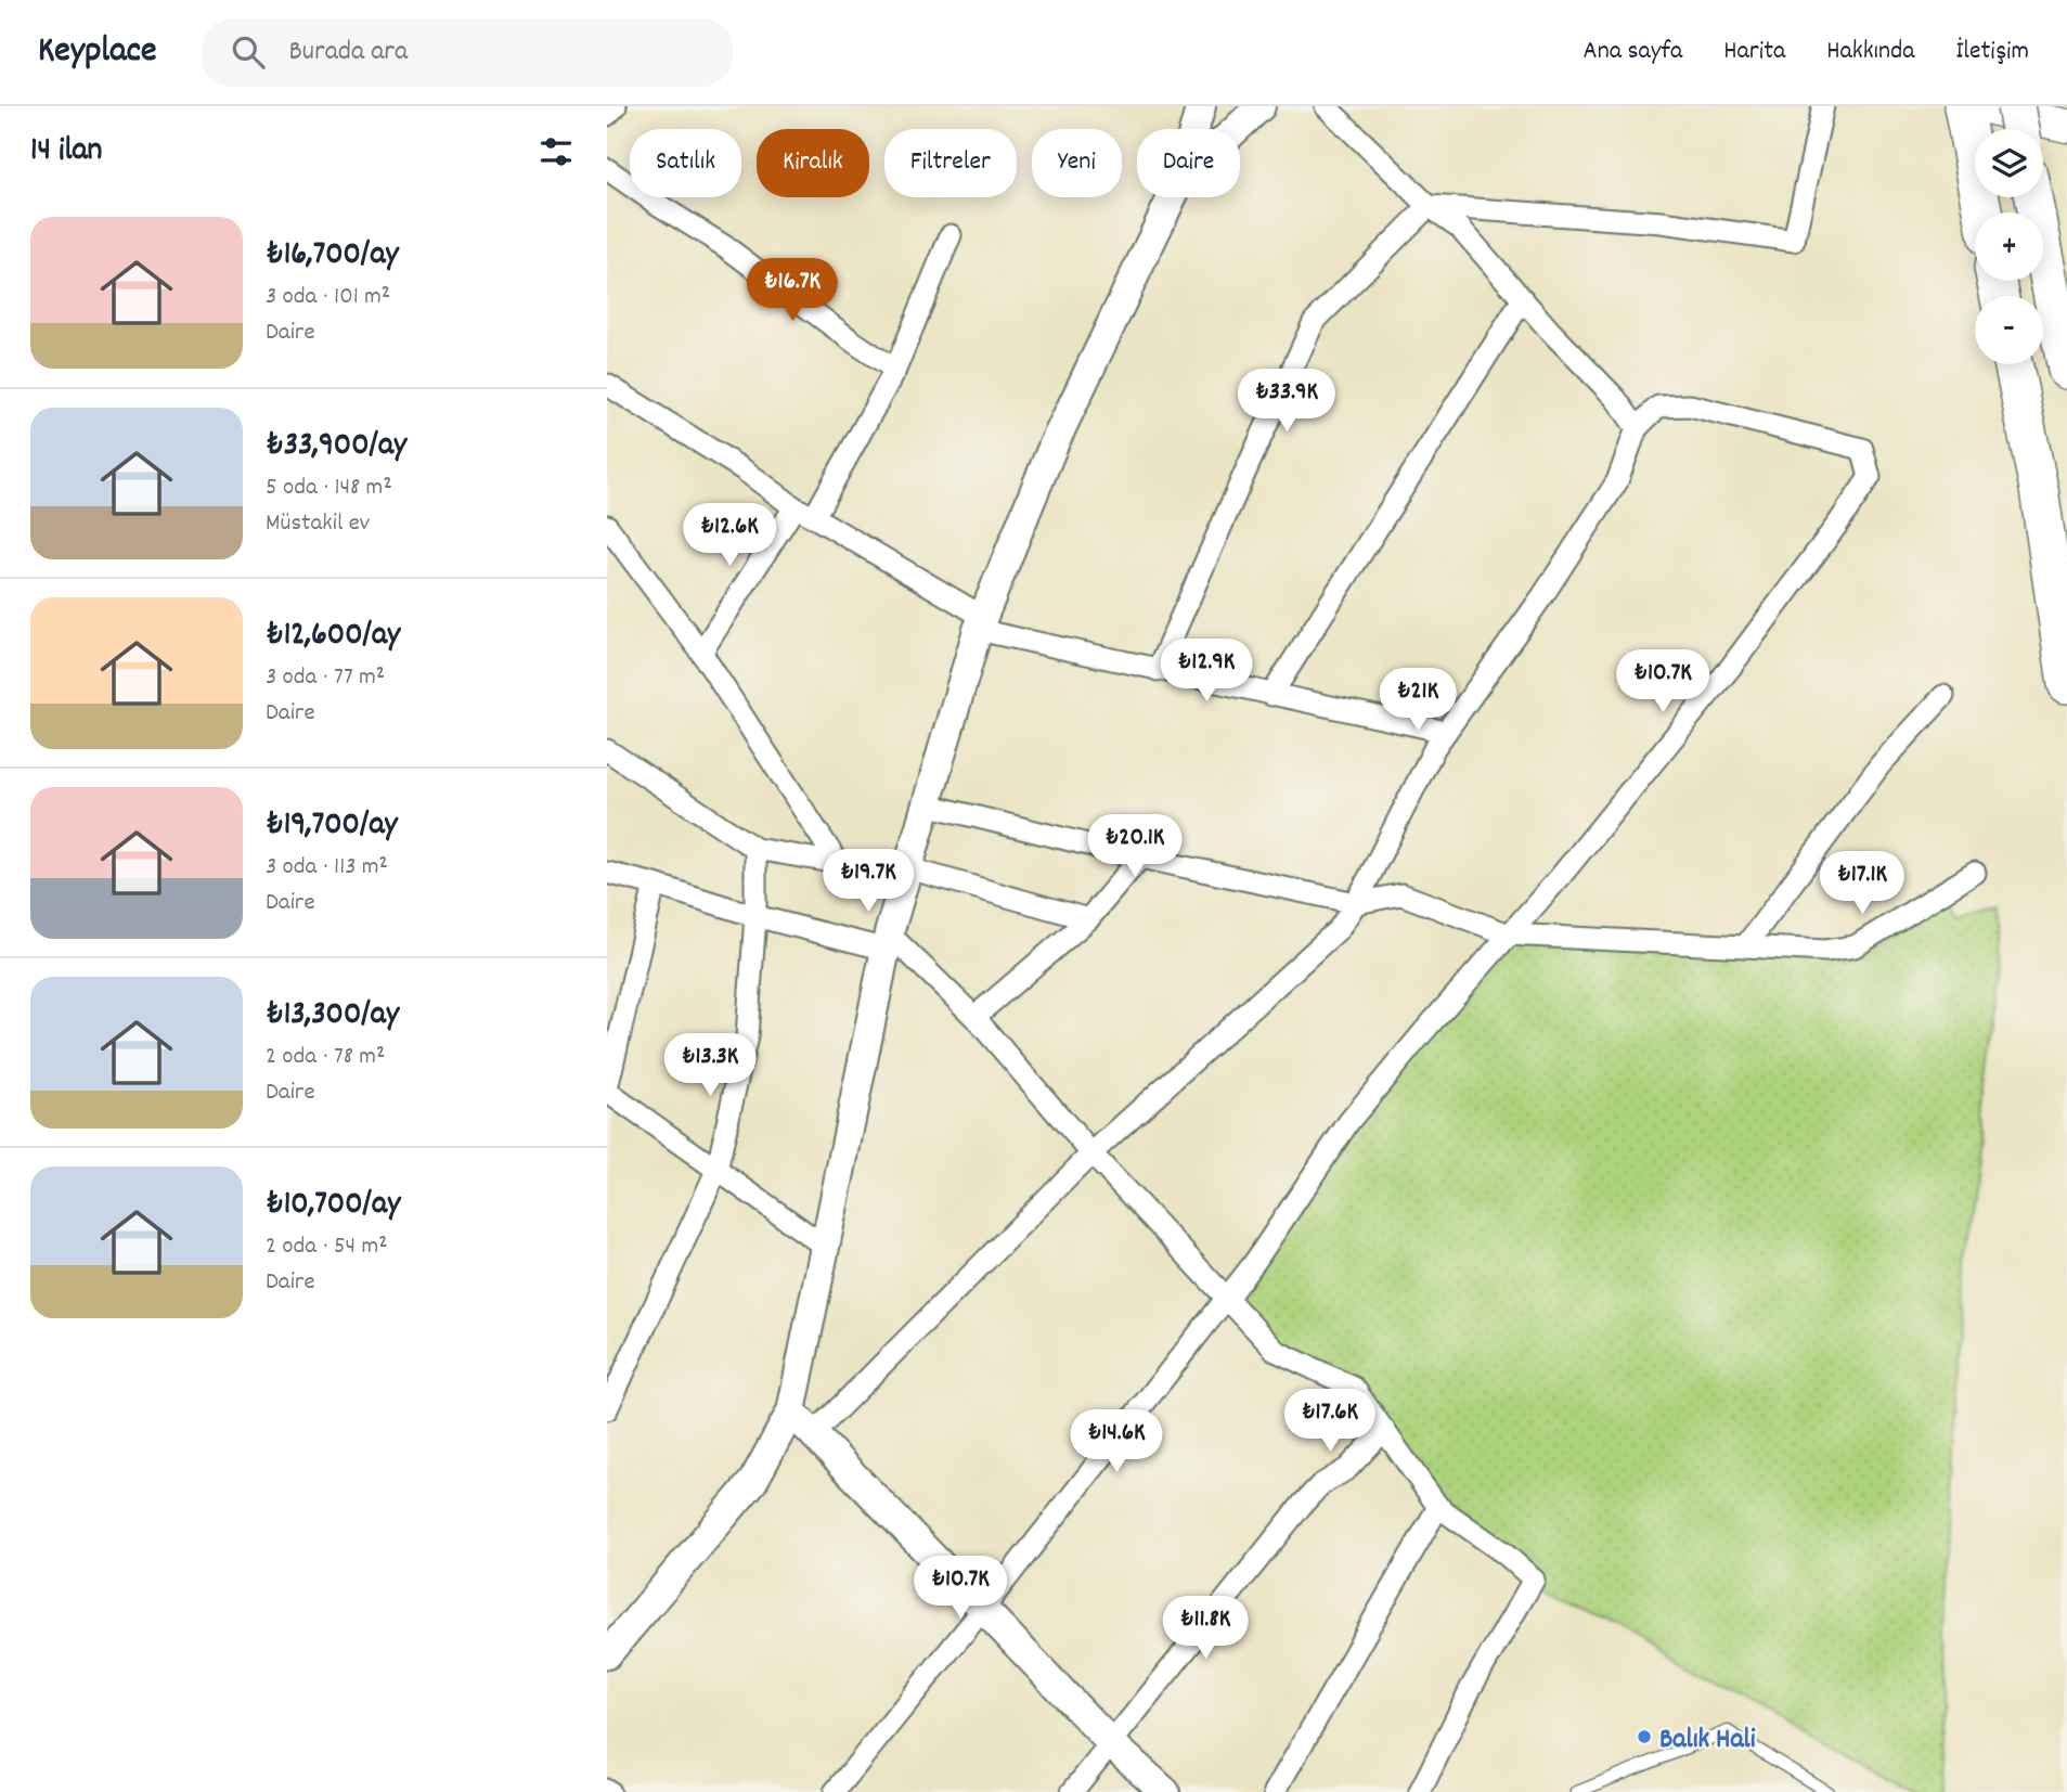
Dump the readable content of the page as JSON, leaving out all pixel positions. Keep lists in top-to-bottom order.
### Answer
{
  "places": ["Balık Hali"],
  "page": {
    "header": "Keyplace",
    "search": "Burada ara",
    "nav": [
      "Ana sayfa",
      "Harita",
      "Hakkında",
      "İletişim"
    ],
    "heading": "14 ilan",
    "map_buttons": ["+", "−"],
    "chip": [
      "Satılık",
      "Kiralık",
      "Filtreler",
      "Yeni",
      "Daire"
    ],
    "list": [
      {
        "name": "₺16,700/ay",
        "note": "3 oda · 101 m² · Daire"
      },
      {
        "name": "₺33,900/ay",
        "note": "5 oda · 148 m² · Müstakil ev"
      },
      {
        "name": "₺12,600/ay",
        "note": "3 oda · 77 m² · Daire"
      },
      {
        "name": "₺19,700/ay",
        "note": "3 oda · 113 m² · Daire"
      },
      {
        "name": "₺13,300/ay",
        "note": "2 oda · 78 m² · Daire"
      },
      {
        "name": "₺10,700/ay",
        "note": "2 oda · 54 m² · Daire"
      }
    ],
    "price": [
      "₺16.7K",
      "₺33.9K",
      "₺12.6K",
      "₺12.9K",
      "₺10.7K",
      "₺21K",
      "₺20.1K",
      "₺19.7K",
      "₺17.1K",
      "₺13.3K",
      "₺17.6K",
      "₺14.6K",
      "₺10.7K",
      "₺11.8K"
    ]
  }
}
